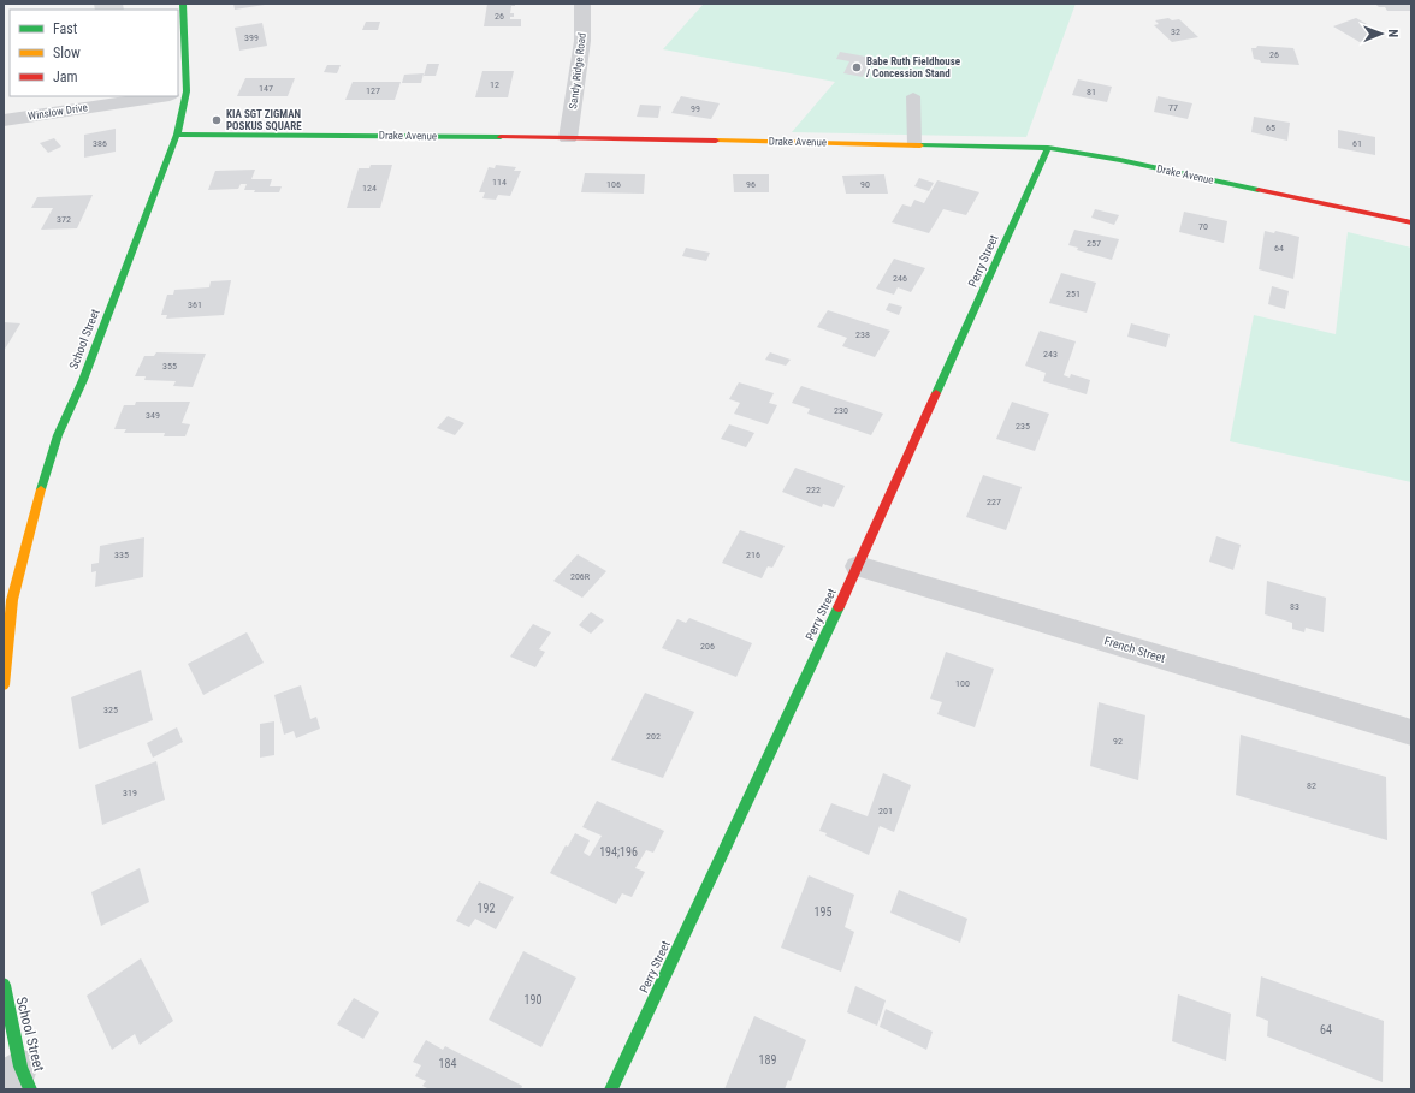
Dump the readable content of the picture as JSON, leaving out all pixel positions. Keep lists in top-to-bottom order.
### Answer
{
  "streets": {
    "street": [
      "Sandy Ridge Road",
      "Winslow Drive",
      "Drake Avenue",
      "Perry Street",
      "School Street",
      "French Street"
    ]
  },
  "crossings": [
    ["Sandy Ridge Road", "Drake Avenue"],
    ["Drake Avenue", "Perry Street"],
    ["Drake Avenue", "School Street"],
    ["Perry Street", "French Street"]
  ],
  "places": ["Babe Ruth Fieldhouse / Concession Stand", "KIA SGT ZIGMAN POSKUS SQUARE"],
  "house_numbers": [
    "26",
    "32",
    "399",
    "26",
    "12",
    "147",
    "127",
    "81",
    "77",
    "99",
    "65",
    "386",
    "61",
    "114",
    "106",
    "96",
    "90",
    "124",
    "372",
    "70",
    "257",
    "64",
    "246",
    "251",
    "361",
    "238",
    "243",
    "355",
    "230",
    "349",
    "235",
    "222",
    "227",
    "335",
    "216",
    "206R",
    "83",
    "206",
    "100",
    "325",
    "202",
    "92",
    "82",
    "319",
    "201",
    "194;196",
    "192",
    "195",
    "190",
    "64",
    "189",
    "184"
  ],
  "legend": ["Fast", "Slow", "Jam"],
  "north": "right"
}
